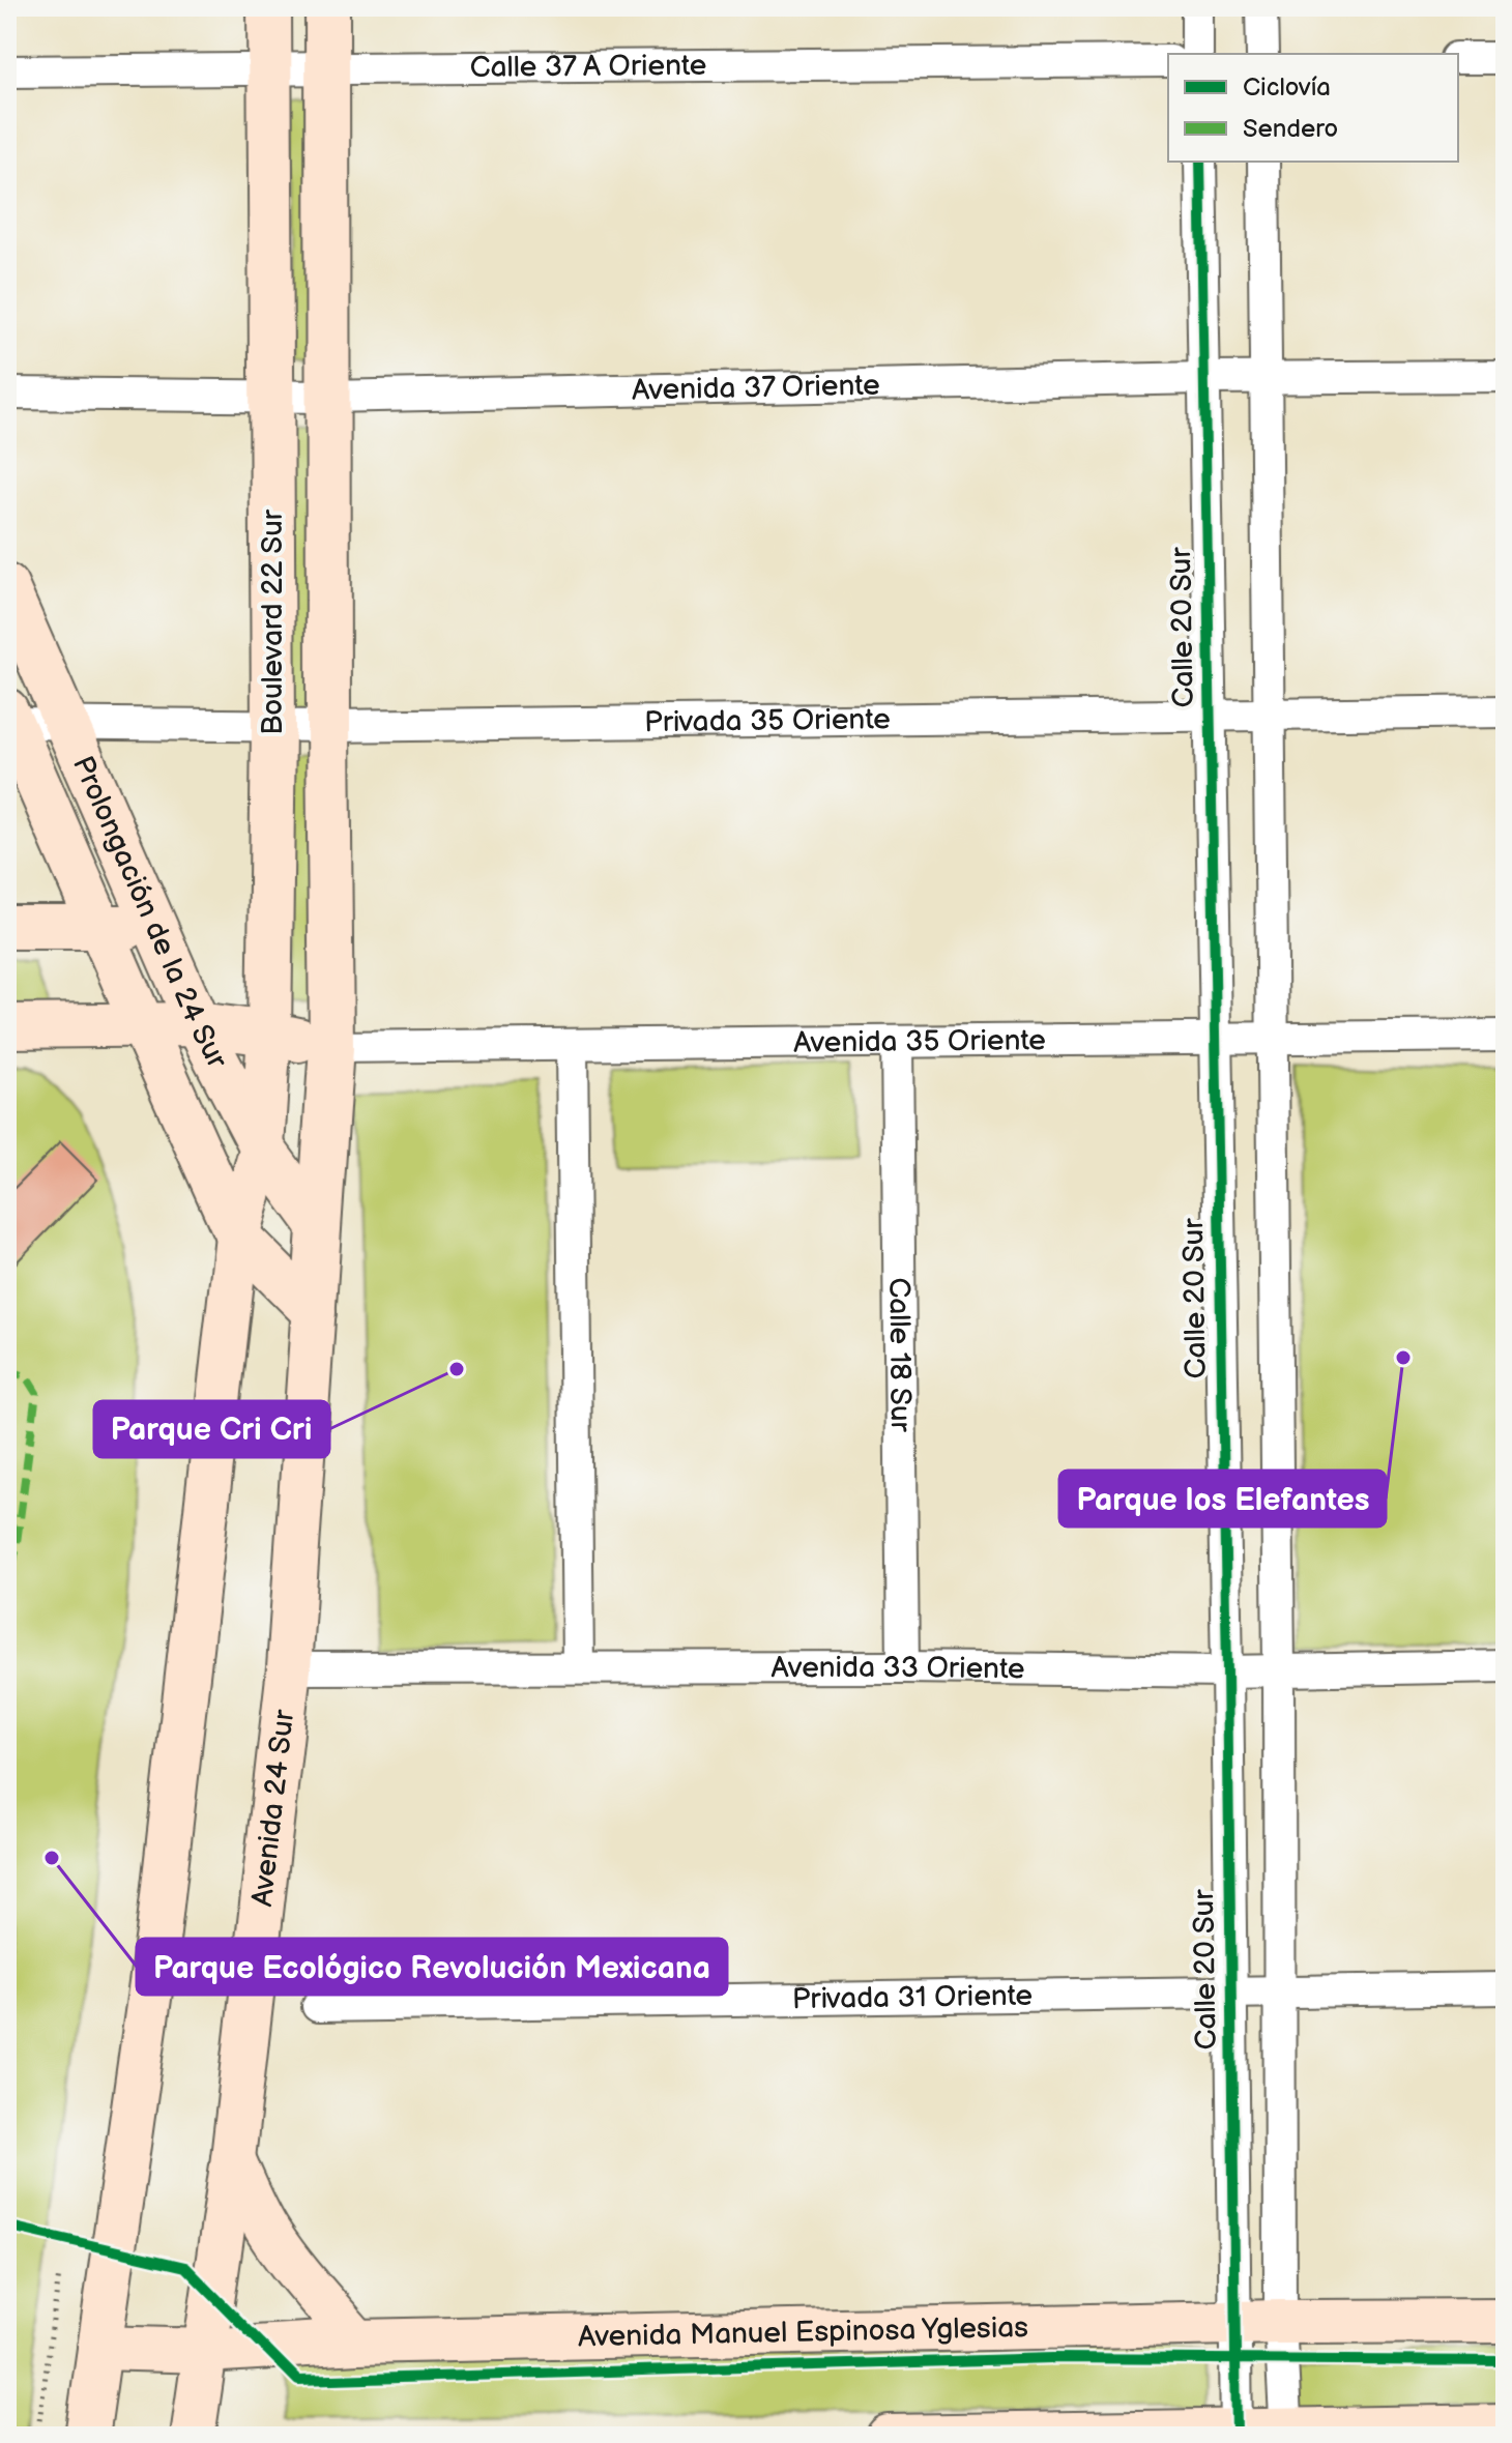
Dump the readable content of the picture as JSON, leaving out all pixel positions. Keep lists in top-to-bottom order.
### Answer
{
  "streets": {
    "main road": [
      "Boulevard 22 Sur",
      "Prolongación de la 24 Sur",
      "Avenida 24 Sur",
      "Avenida Manuel Espinosa Yglesias"
    ],
    "street": [
      "Calle 37 A Oriente",
      "Avenida 37 Oriente",
      "Calle 20 Sur",
      "Privada 35 Oriente",
      "Avenida 35 Oriente",
      "Calle 18 Sur",
      "Avenida 33 Oriente",
      "Privada 31 Oriente"
    ]
  },
  "crossings": [
    ["Calle 37 A Oriente", "Boulevard 22 Sur"],
    ["Avenida 37 Oriente", "Boulevard 22 Sur"],
    ["Avenida 37 Oriente", "Calle 20 Sur"],
    ["Boulevard 22 Sur", "Privada 35 Oriente"],
    ["Boulevard 22 Sur", "Prolongación de la 24 Sur"],
    ["Boulevard 22 Sur", "Avenida 35 Oriente"],
    ["Boulevard 22 Sur", "Avenida 24 Sur"],
    ["Calle 20 Sur", "Privada 35 Oriente"],
    ["Calle 20 Sur", "Avenida 35 Oriente"],
    ["Calle 20 Sur", "Avenida 33 Oriente"],
    ["Calle 20 Sur", "Privada 31 Oriente"],
    ["Calle 20 Sur", "Avenida Manuel Espinosa Yglesias"],
    ["Privada 35 Oriente", "Prolongación de la 24 Sur"],
    ["Prolongación de la 24 Sur", "Avenida 24 Sur"],
    ["Avenida 35 Oriente", "Calle 18 Sur"],
    ["Calle 18 Sur", "Avenida 33 Oriente"],
    ["Avenida 33 Oriente", "Avenida 24 Sur"],
    ["Avenida 24 Sur", "Avenida Manuel Espinosa Yglesias"]
  ],
  "places": ["Parque los Elefantes", "Parque Cri Cri", "Parque Ecológico Revolución Mexicana"],
  "legend": ["Ciclovía", "Sendero"]
}
